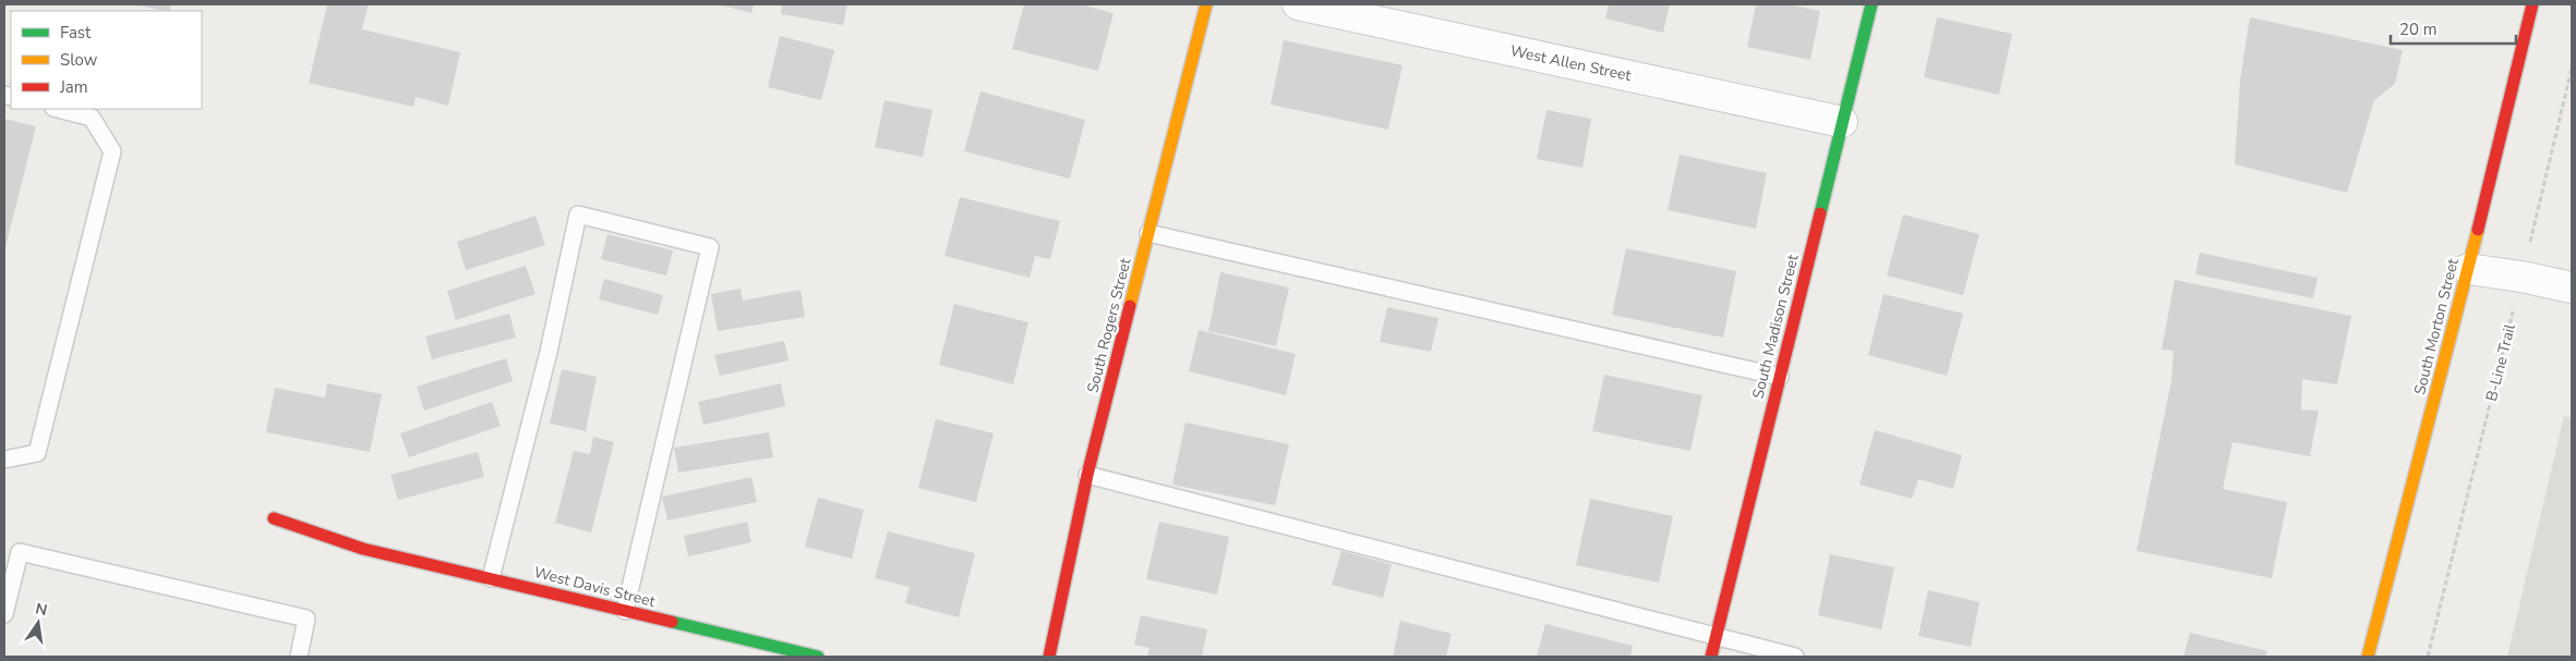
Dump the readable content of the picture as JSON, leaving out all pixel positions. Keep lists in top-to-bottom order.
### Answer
{
  "streets": {
    "street": [
      "West Allen Street",
      "South Rogers Street",
      "South Madison Street",
      "South Morton Street",
      "West Davis Street"
    ],
    "path": ["B-Line Trail"]
  },
  "crossings": [
    ["West Allen Street", "South Madison Street"]
  ],
  "legend": ["Fast", "Slow", "Jam"],
  "scale_bar": "20 m",
  "north": "top"
}
